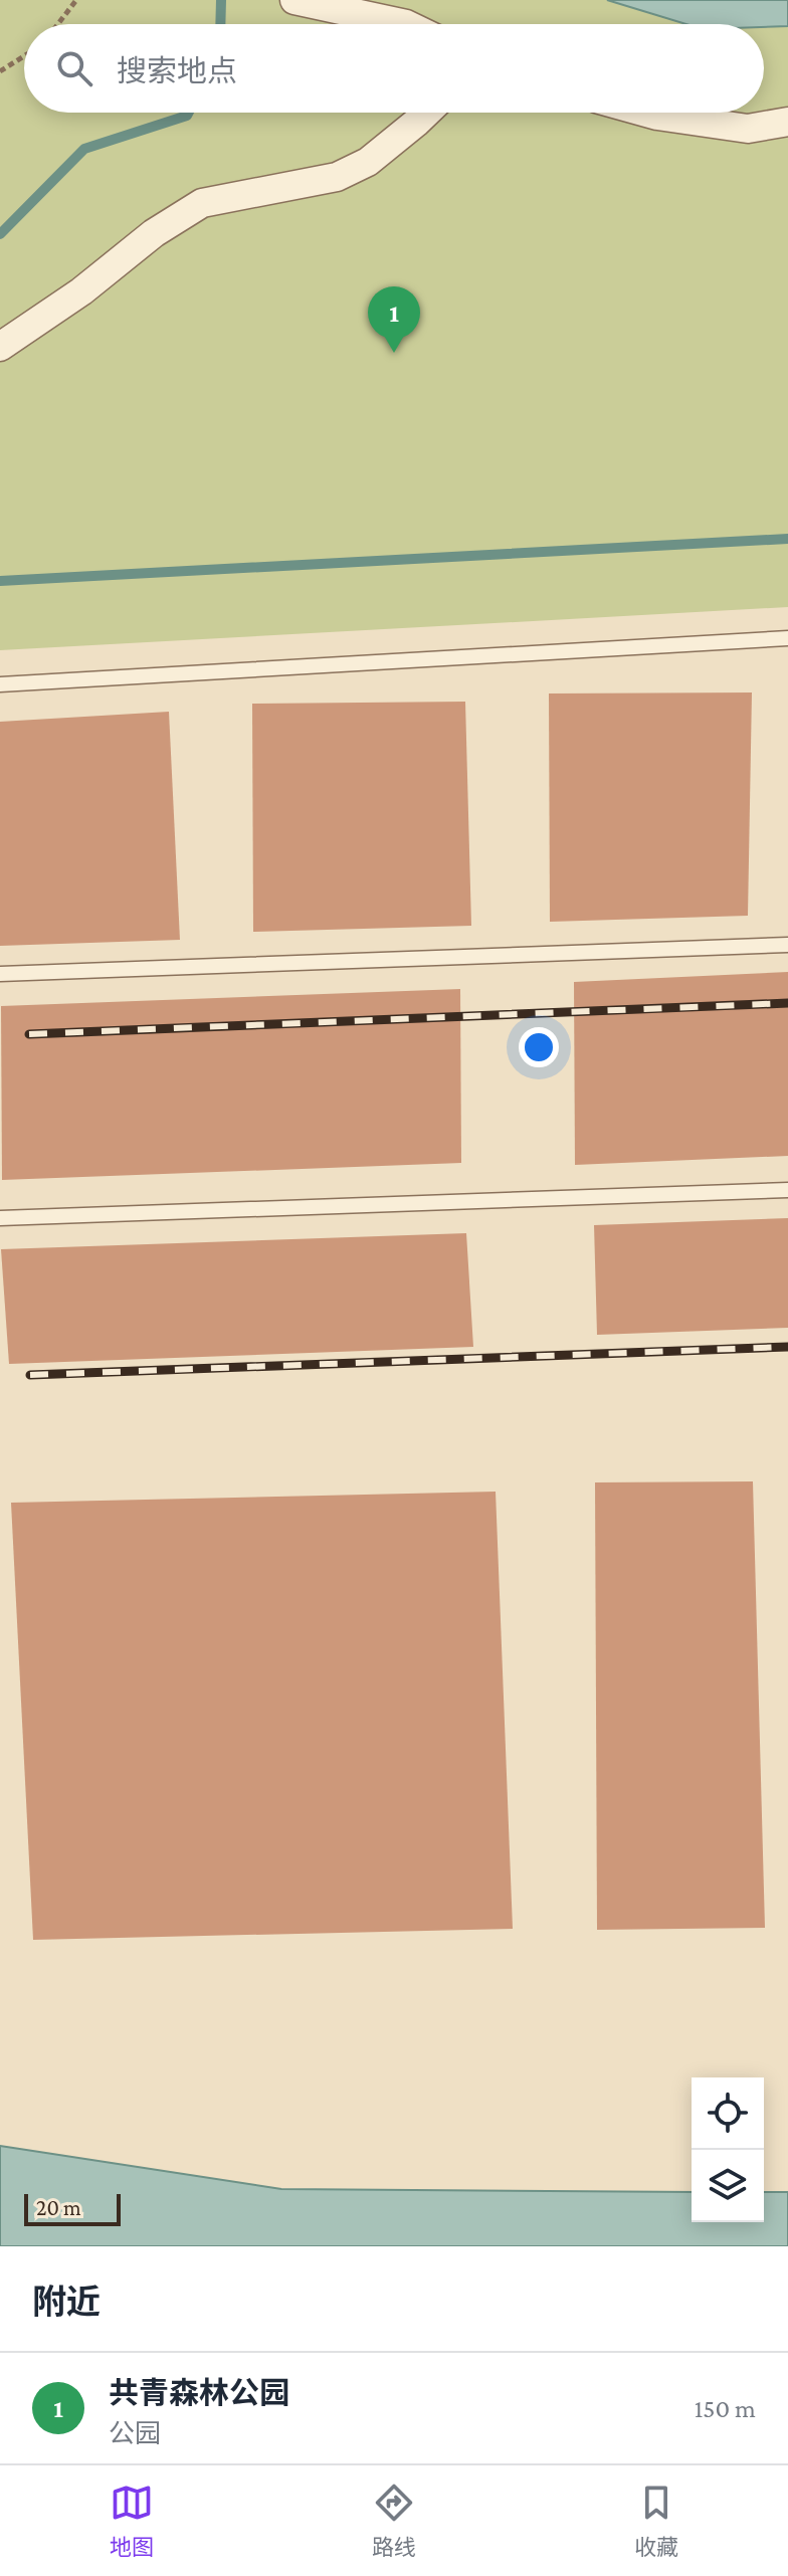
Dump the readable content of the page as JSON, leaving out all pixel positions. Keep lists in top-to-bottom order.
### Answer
{
  "scale_bar": "20 m",
  "page": {
    "search": "搜索地点",
    "pins": "1",
    "scale": "20 m",
    "heading": "附近",
    "list": [
      {
        "mark": "1",
        "name": "共青森林公园",
        "note": "公园",
        "value": "150 m"
      }
    ],
    "nav": ["地图", "路线", "收藏"]
  }
}
